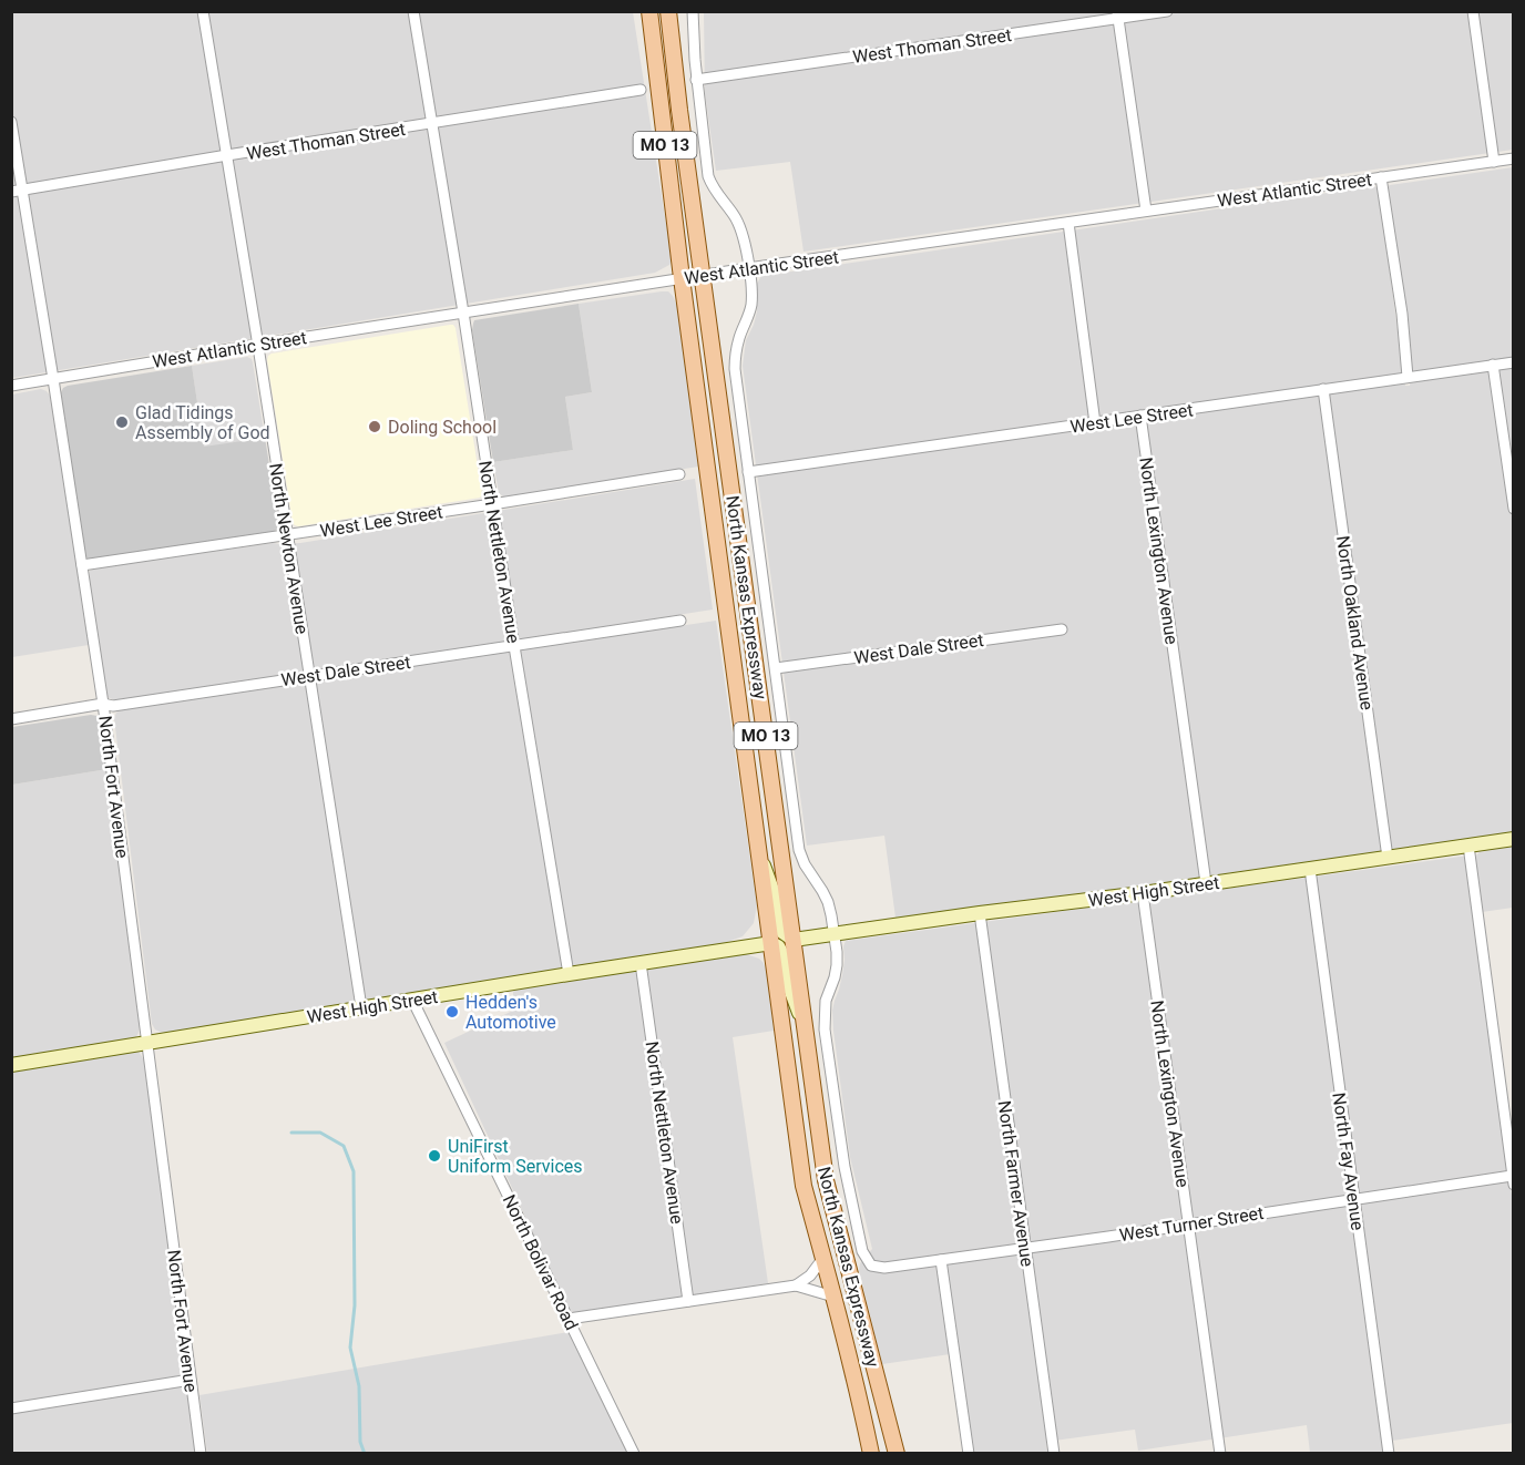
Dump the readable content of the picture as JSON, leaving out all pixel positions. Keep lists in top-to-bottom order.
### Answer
{
  "streets": {
    "main road": ["MO 13", "North Kansas Expressway"],
    "street": [
      "West Thoman Street",
      "West Atlantic Street",
      "West Lee Street",
      "North Newton Avenue",
      "North Lexington Avenue",
      "North Nettleton Avenue",
      "North Oakland Avenue",
      "West Dale Street",
      "North Fort Avenue",
      "West High Street",
      "North Fay Avenue",
      "North Farmer Avenue",
      "West Turner Street",
      "North Bolivar Road"
    ]
  },
  "crossings": [
    ["West Thoman Street", "North Newton Avenue"],
    ["West Thoman Street", "North Nettleton Avenue"],
    ["West Thoman Street", "North Fort Avenue"],
    ["West Atlantic Street", "North Newton Avenue"],
    ["West Atlantic Street", "North Nettleton Avenue"],
    ["West Atlantic Street", "North Kansas Expressway"],
    ["West Atlantic Street", "North Fort Avenue"],
    ["West Lee Street", "North Newton Avenue"],
    ["West Lee Street", "North Lexington Avenue"],
    ["West Lee Street", "North Nettleton Avenue"],
    ["West Lee Street", "North Oakland Avenue"],
    ["West Lee Street", "North Fort Avenue"],
    ["North Newton Avenue", "West Dale Street"],
    ["North Newton Avenue", "West High Street"],
    ["North Lexington Avenue", "West High Street"],
    ["North Lexington Avenue", "West Turner Street"],
    ["North Nettleton Avenue", "West Dale Street"],
    ["North Nettleton Avenue", "West High Street"],
    ["North Kansas Expressway", "West High Street"],
    ["North Oakland Avenue", "West High Street"],
    ["West Dale Street", "North Fort Avenue"],
    ["North Fort Avenue", "West High Street"],
    ["West High Street", "North Fay Avenue"],
    ["West High Street", "North Farmer Avenue"],
    ["West High Street", "West Turner Street"],
    ["West High Street", "North Bolivar Road"],
    ["North Fay Avenue", "West Turner Street"],
    ["North Farmer Avenue", "West Turner Street"]
  ],
  "places": [
    "Glad Tidings Assembly of God",
    "Doling School",
    "Hedden's Automotive",
    "UniFirst Uniform Services"
  ]
}
